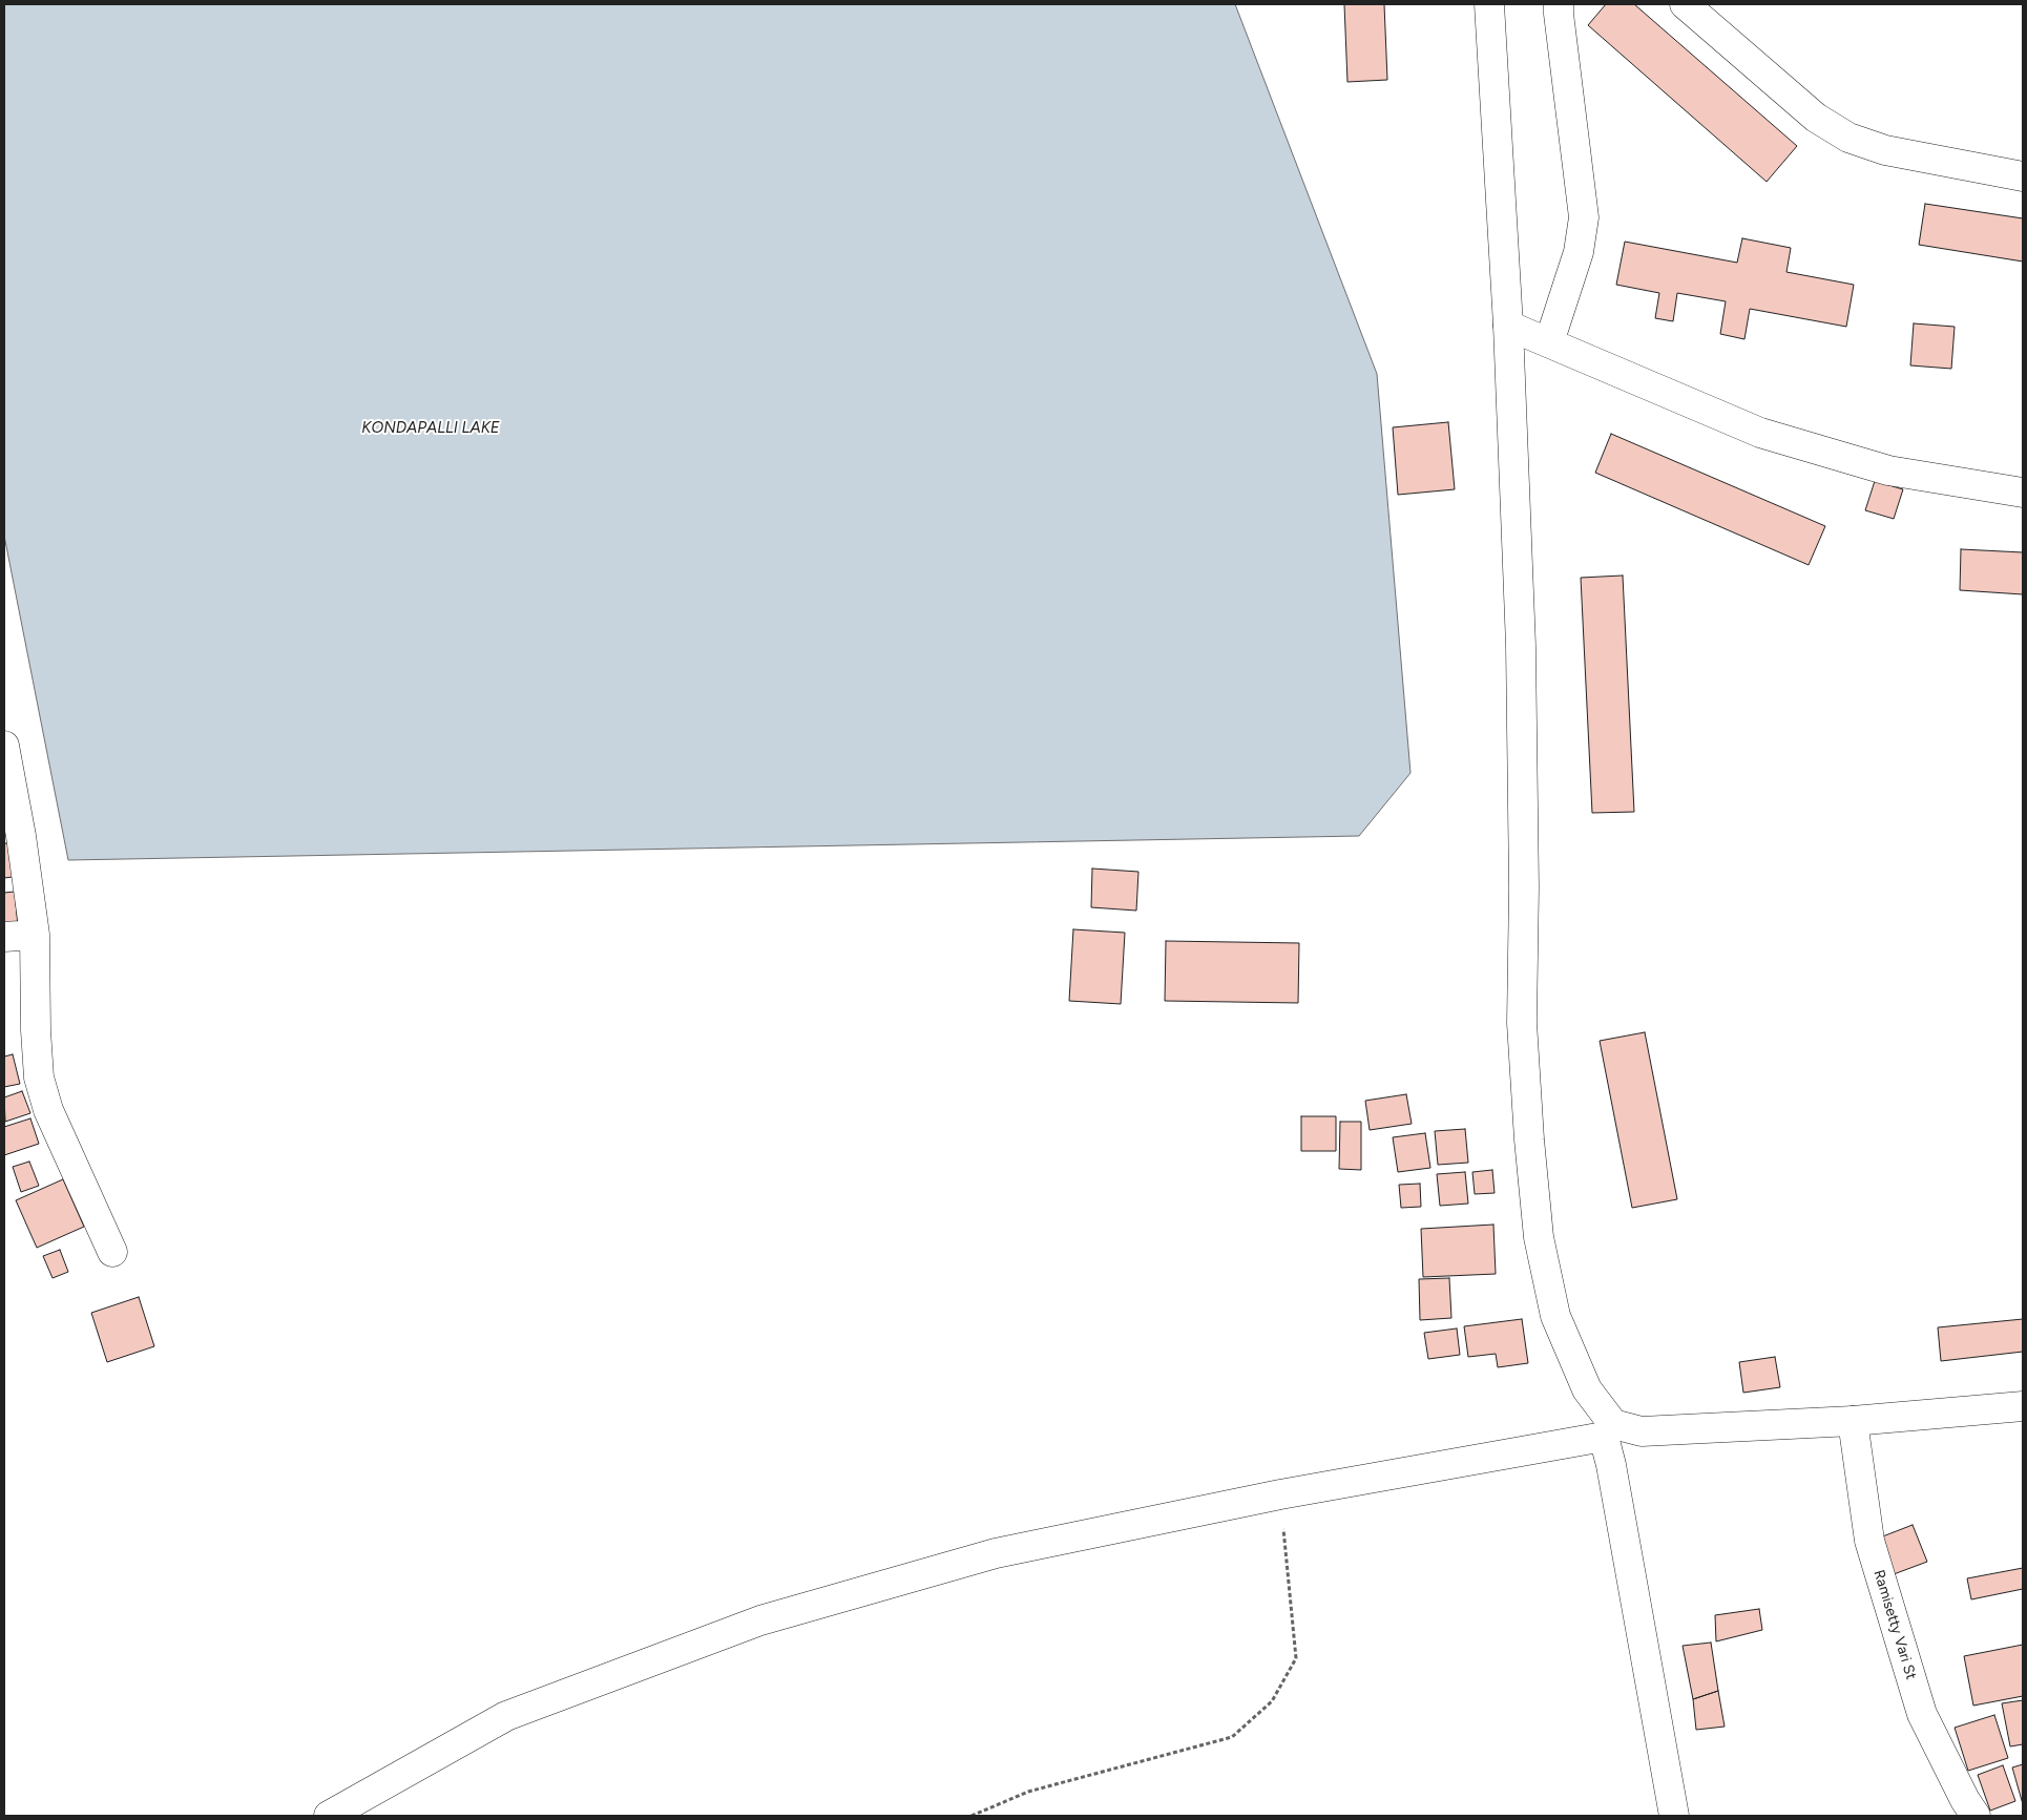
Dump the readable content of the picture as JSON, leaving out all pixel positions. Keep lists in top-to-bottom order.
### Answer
{
  "streets": {
    "street": ["Ramisetty Vari St"]
  },
  "water": ["KONDAPALLI LAKE"]
}
